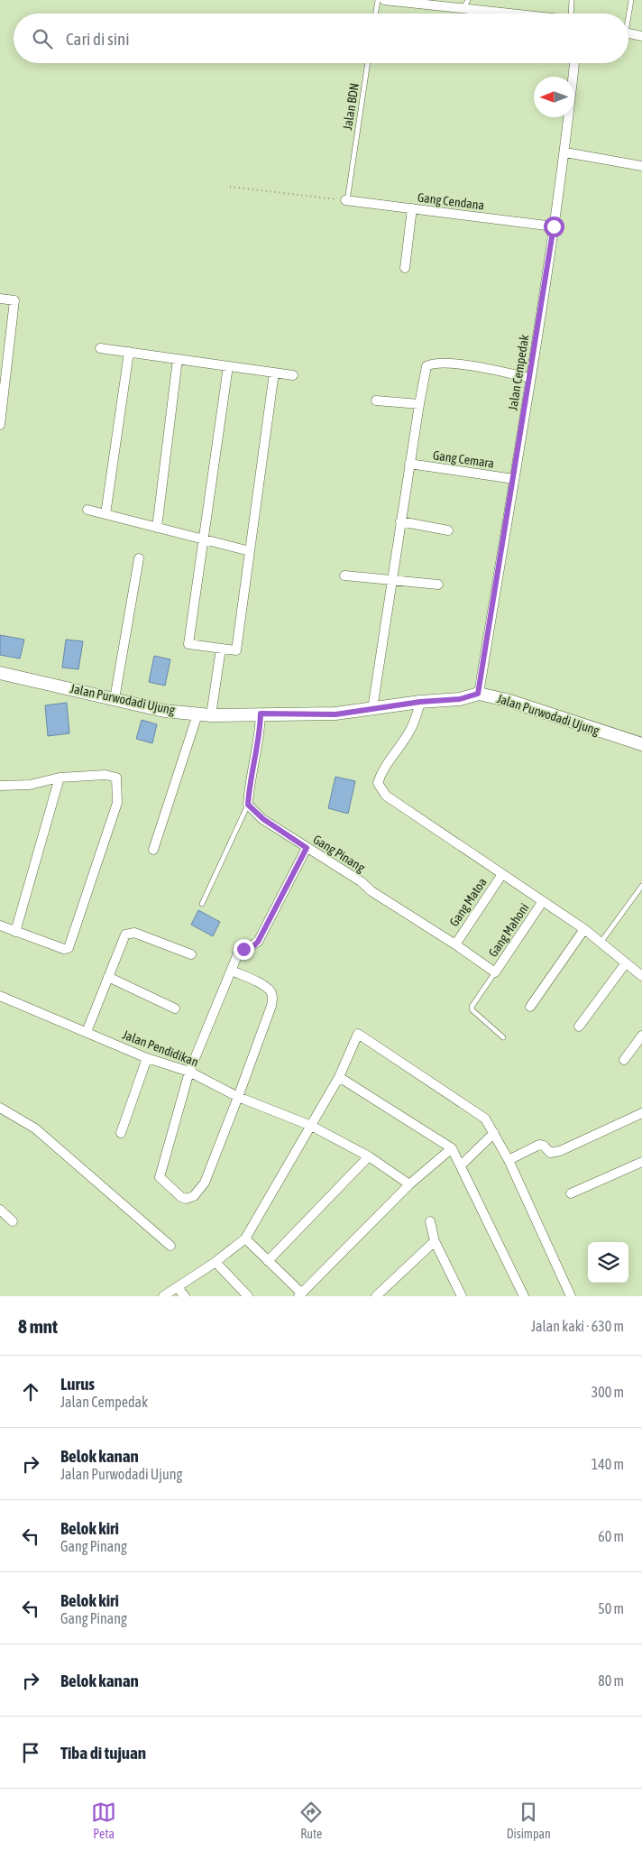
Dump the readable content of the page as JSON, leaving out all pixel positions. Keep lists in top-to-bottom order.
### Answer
{
  "streets": {
    "street": [
      "Gang Cendana",
      "Jalan Cempedak",
      "Gang Cemara",
      "Jalan Purwodadi Ujung",
      "Gang Pinang",
      "Gang Matoa",
      "Gang Mahoni",
      "Jalan Pendidikan"
    ],
    "lane": ["Jalan BDN"]
  },
  "crossings": [
    ["Jalan BDN", "Gang Cendana"],
    ["Gang Cendana", "Jalan Cempedak"],
    ["Jalan Cempedak", "Gang Cemara"],
    ["Jalan Cempedak", "Jalan Purwodadi Ujung"],
    ["Gang Pinang", "Gang Matoa"],
    ["Gang Pinang", "Gang Mahoni"]
  ],
  "north": "left",
  "page": {
    "search": "Cari di sini",
    "heading": ["8 mnt", "Jalan kaki · 630 m"],
    "list": [
      ["Lurus", "Jalan Cempedak", "300 m"],
      ["Belok kanan", "Jalan Purwodadi Ujung", "140 m"],
      ["Belok kiri", "Gang Pinang", "60 m"],
      ["Belok kiri", "Gang Pinang", "50 m"],
      ["Belok kanan", "80 m"],
      "Tiba di tujuan"
    ],
    "nav": ["Peta", "Rute", "Disimpan"]
  }
}
